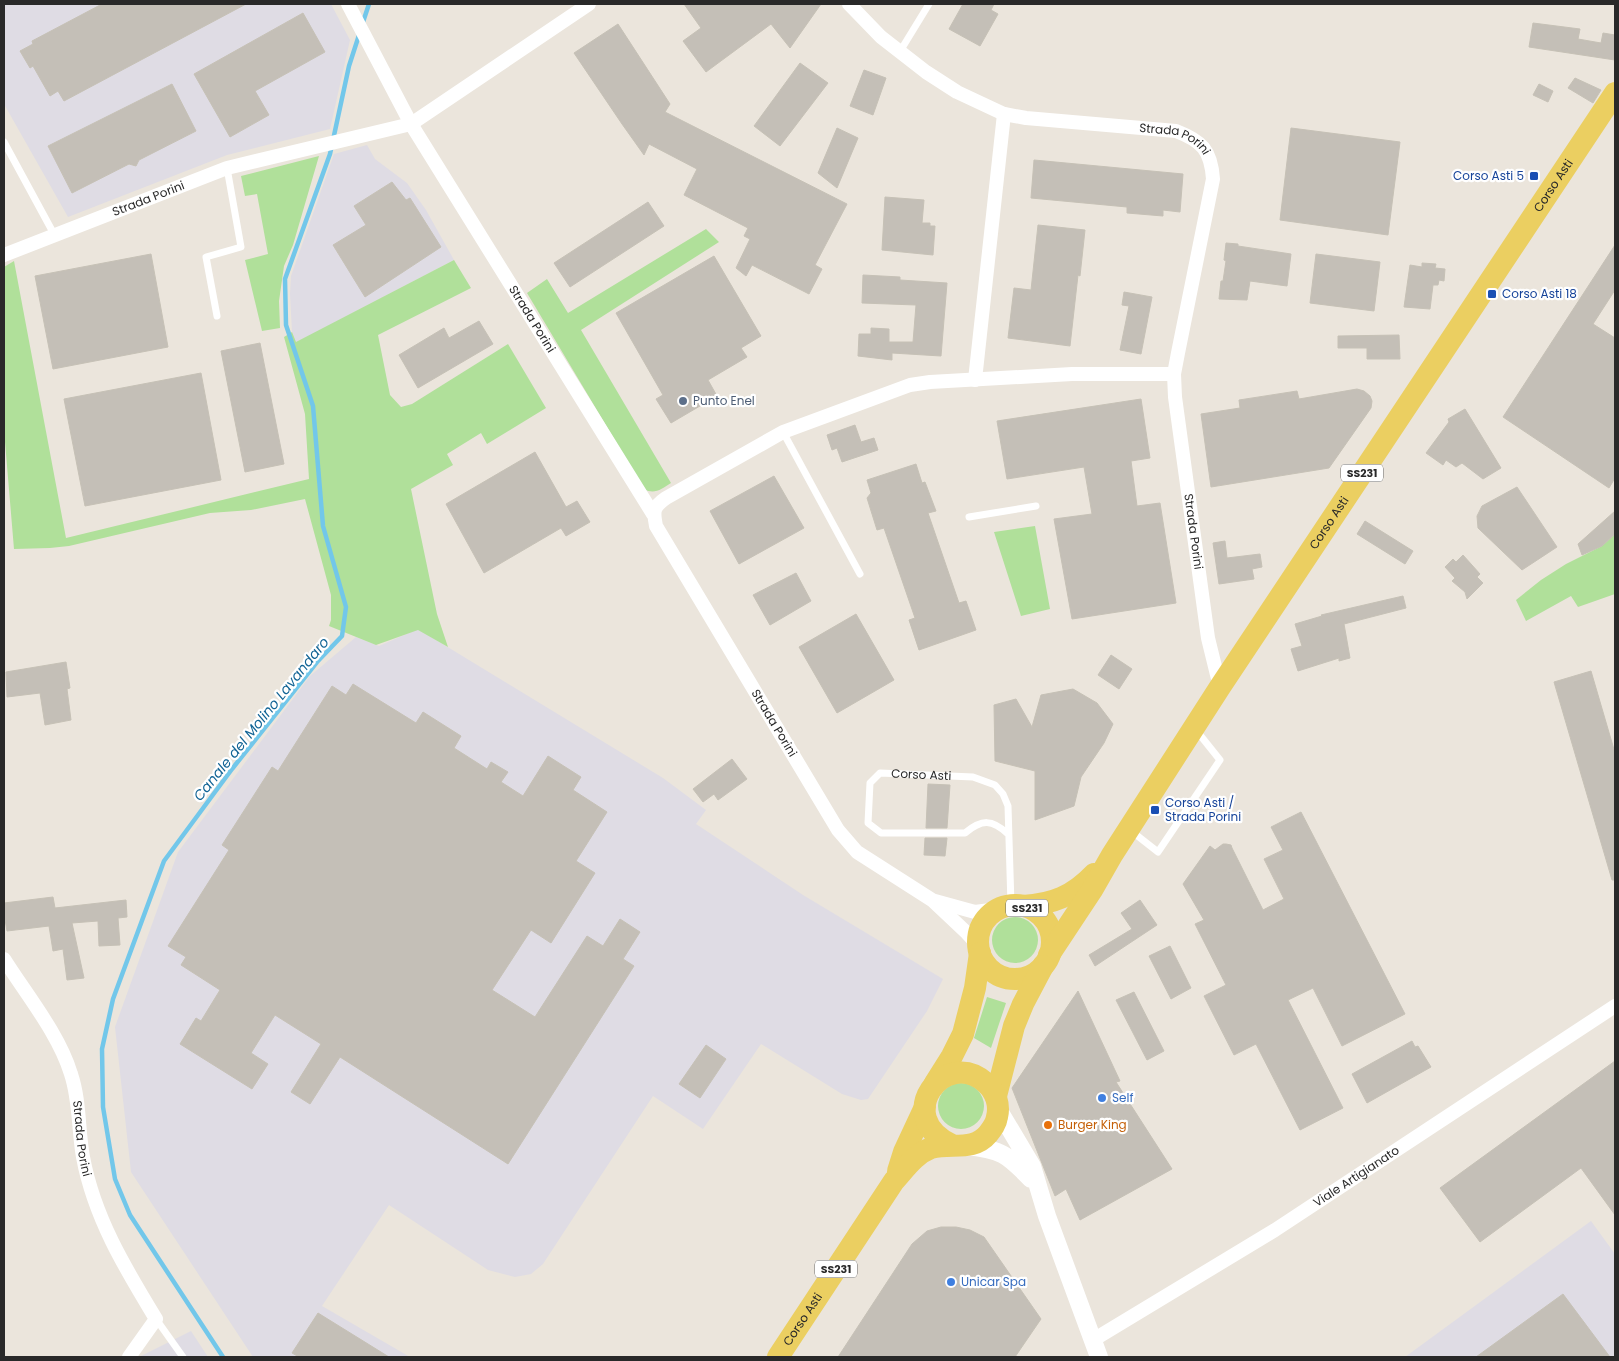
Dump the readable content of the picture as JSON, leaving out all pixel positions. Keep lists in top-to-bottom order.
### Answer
{
  "streets": {
    "main road": ["Corso Asti", "SS231"],
    "street": ["Strada Porini", "Viale Artigianato"]
  },
  "crossings": [
    ["Strada Porini", "Corso Asti"],
    ["Strada Porini", "SS231"],
    ["Corso Asti", "SS231"],
    ["Corso Asti", "Viale Artigianato"]
  ],
  "water": ["Canale del Molino Lavandaro"],
  "places": {
    "transit": ["Corso Asti 5", "Corso Asti 18", "Corso Asti / Strada Porini"],
    "other": [
      "Punto Enel",
      "Self",
      "Burger King",
      "Unicar Spa"
    ]
  }
}
